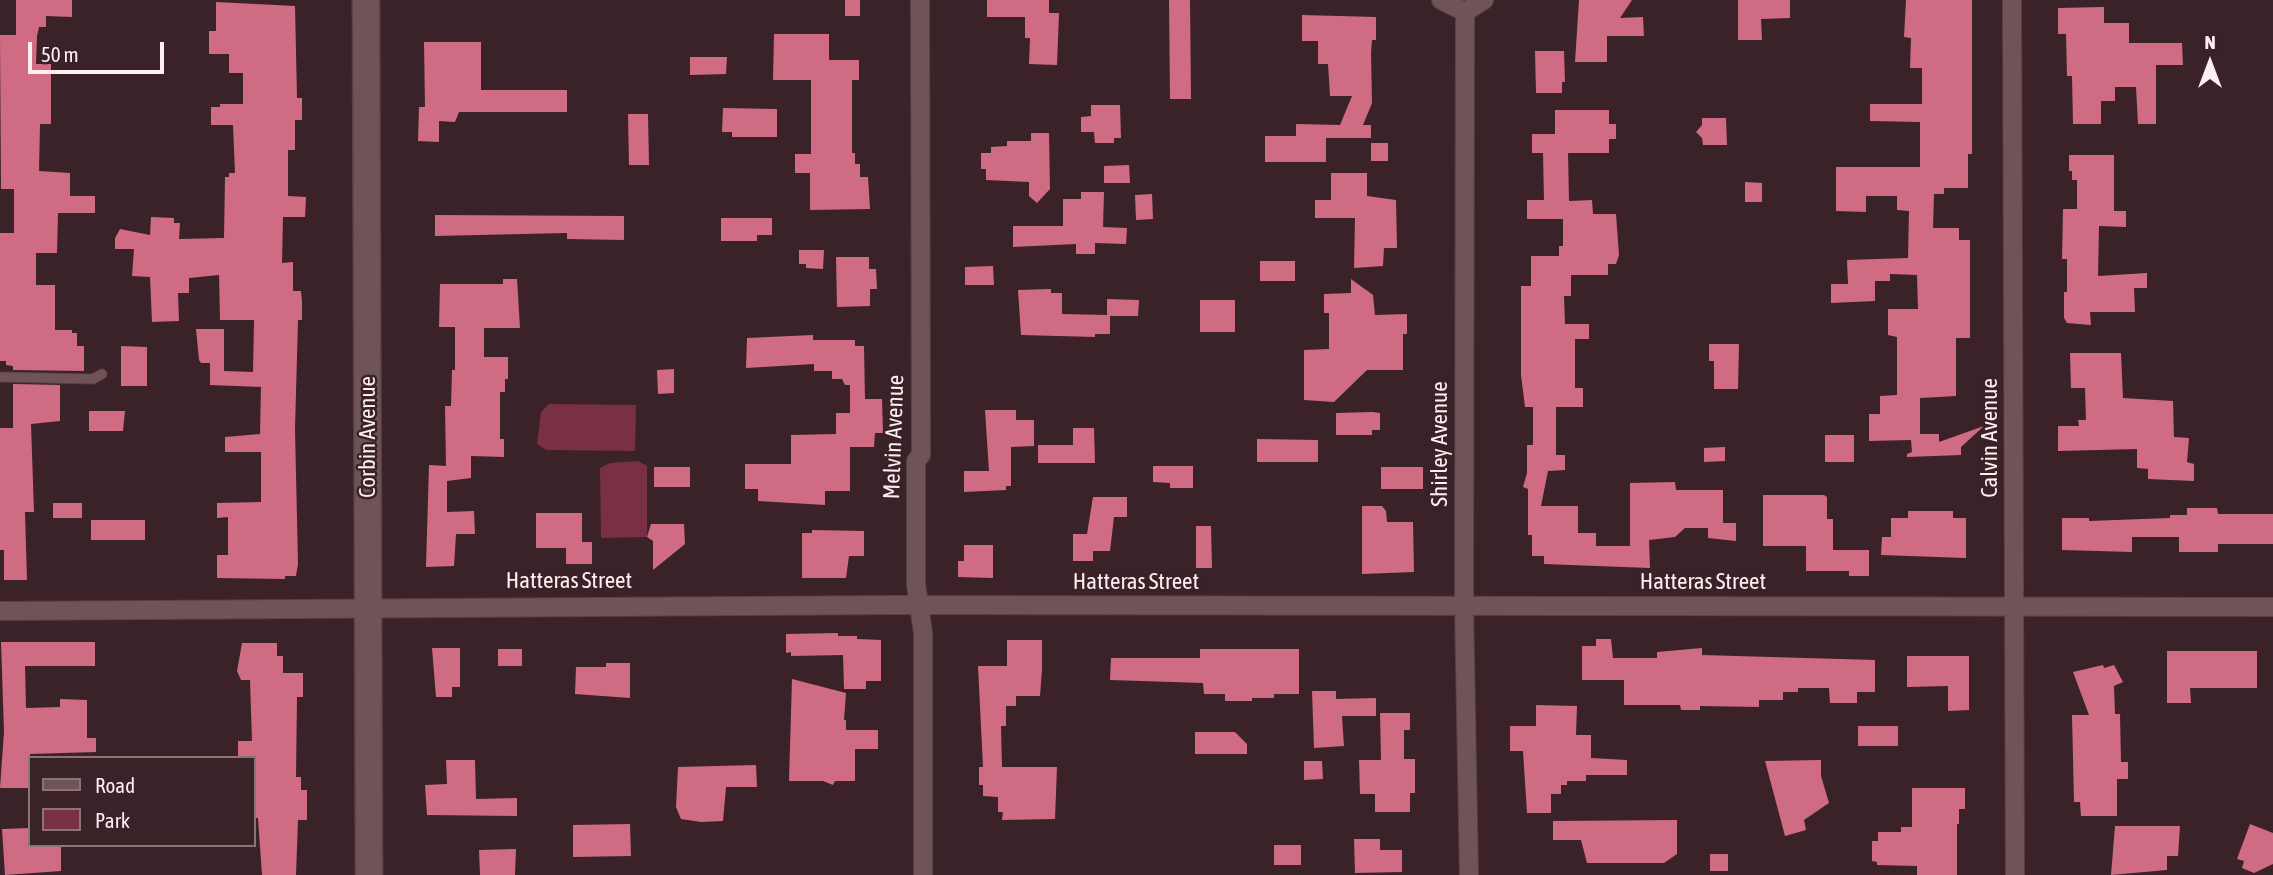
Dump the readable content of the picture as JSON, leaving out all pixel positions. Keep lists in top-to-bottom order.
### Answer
{
  "streets": {
    "main road": ["Corbin Avenue"],
    "street": [
      "Melvin Avenue",
      "Calvin Avenue",
      "Shirley Avenue",
      "Hatteras Street"
    ]
  },
  "crossings": [
    ["Corbin Avenue", "Hatteras Street"],
    ["Melvin Avenue", "Hatteras Street"],
    ["Calvin Avenue", "Hatteras Street"],
    ["Shirley Avenue", "Hatteras Street"]
  ],
  "legend": ["Road", "Park"],
  "scale_bar": "50 m",
  "north": "top"
}
